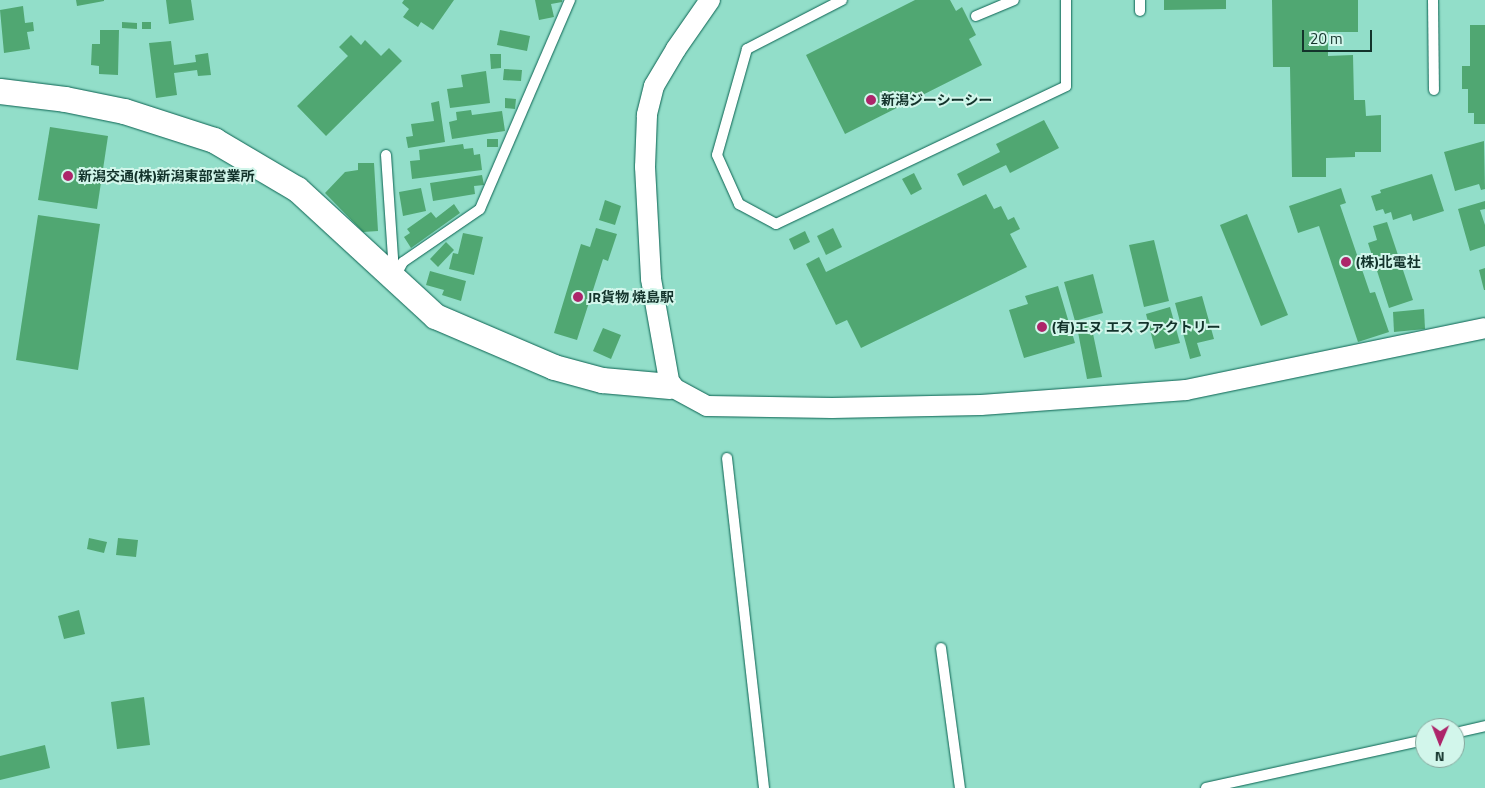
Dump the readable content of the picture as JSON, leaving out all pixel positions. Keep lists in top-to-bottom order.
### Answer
{
  "places": [
    "新潟ジーシーシー",
    "新潟交通(株)新潟東部営業所",
    "(株)北電社",
    "JR貨物 焼島駅",
    "(有)エヌ エス ファクトリー"
  ],
  "scale_bar": "20 m",
  "north": "bottom"
}
